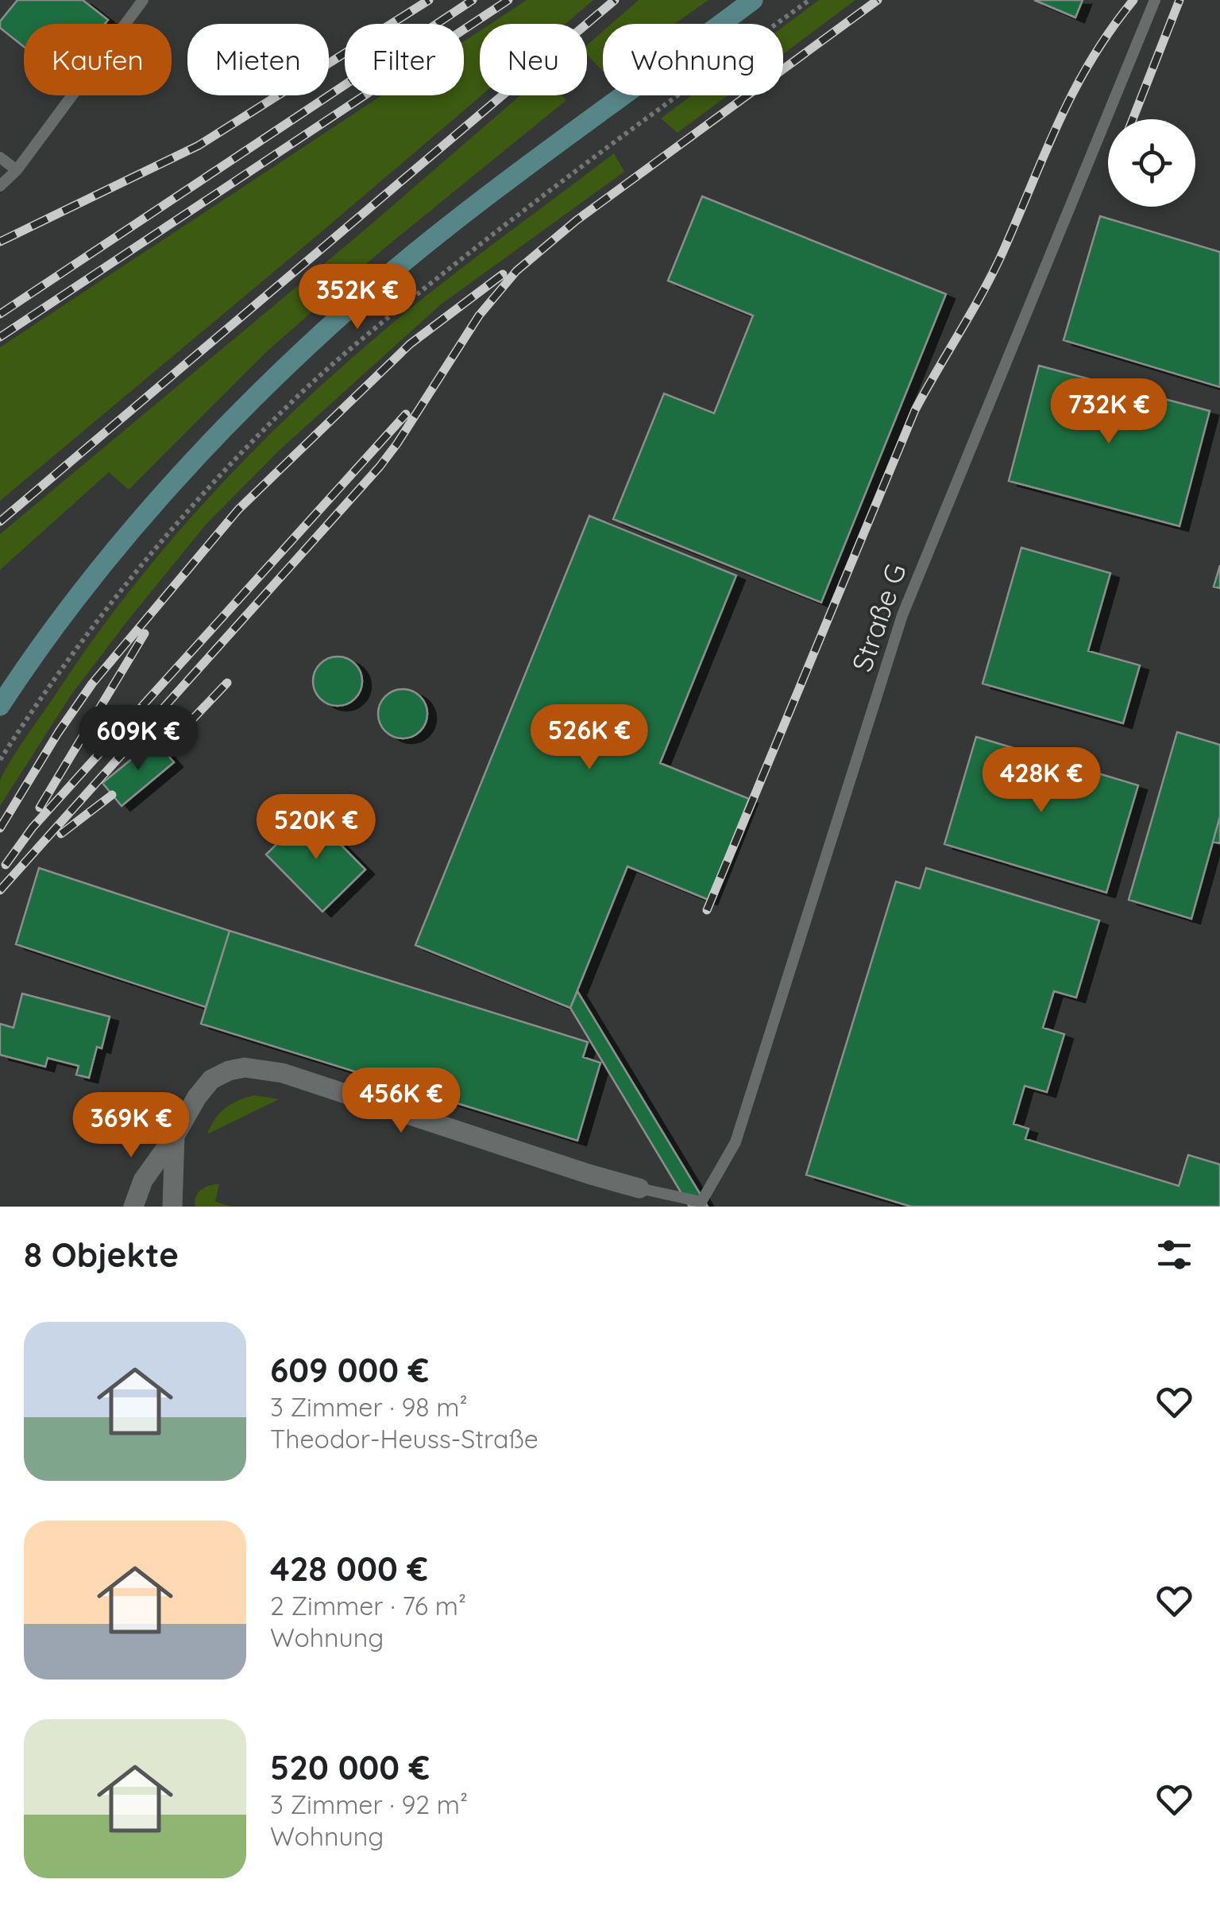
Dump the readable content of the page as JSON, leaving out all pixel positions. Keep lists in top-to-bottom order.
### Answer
{
  "streets": {
    "lane": ["Straße G"]
  },
  "page": {
    "chip": [
      "Kaufen",
      "Mieten",
      "Filter",
      "Neu",
      "Wohnung"
    ],
    "price": [
      "352K €",
      "732K €",
      "526K €",
      "609K €",
      "428K €",
      "520K €",
      "456K €",
      "369K €"
    ],
    "heading": "8 Objekte",
    "list": [
      {
        "name": "609 000 €",
        "note": "3 Zimmer · 98 m² · Theodor-Heuss-Straße"
      },
      {
        "name": "428 000 €",
        "note": "2 Zimmer · 76 m² · Wohnung"
      },
      {
        "name": "520 000 €",
        "note": "3 Zimmer · 92 m² · Wohnung"
      }
    ]
  }
}
